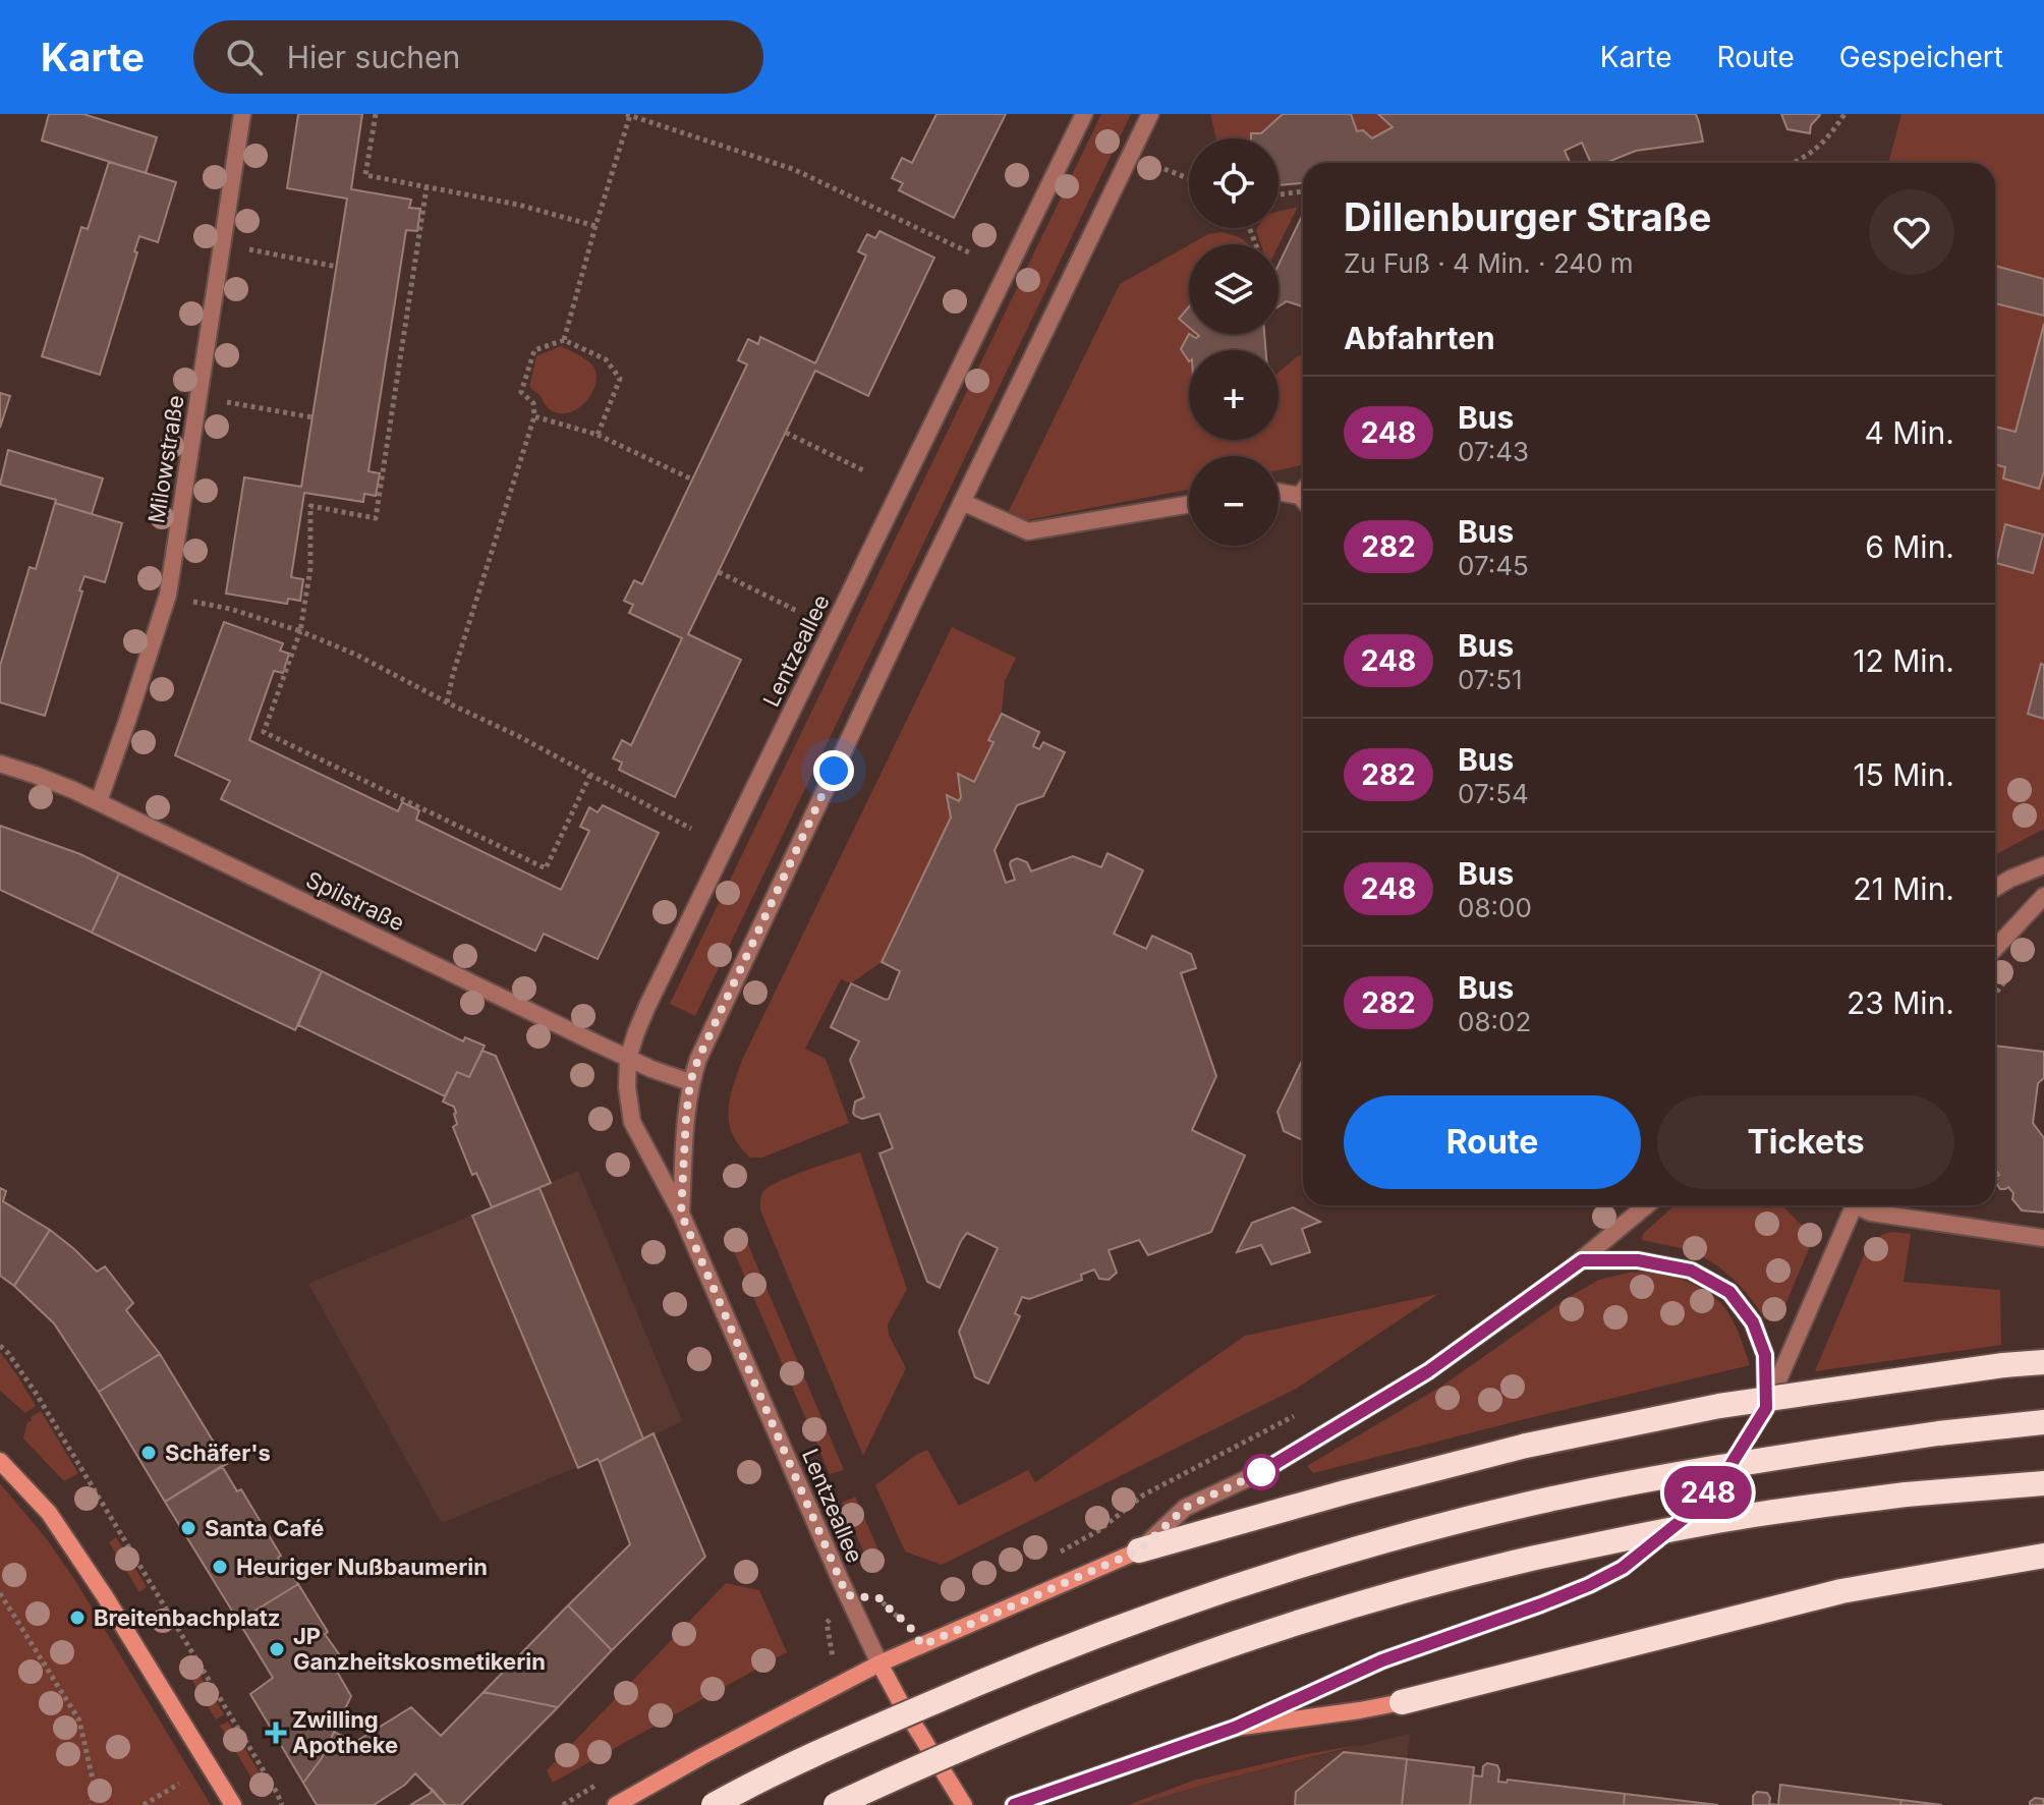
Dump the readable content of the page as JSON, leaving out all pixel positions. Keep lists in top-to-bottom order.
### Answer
{
  "streets": {
    "main road": ["Lentzeallee"],
    "street": ["Milowstraße", "Spilstraße"]
  },
  "crossings": [
    ["Milowstraße", "Spilstraße"],
    ["Lentzeallee", "Spilstraße"]
  ],
  "places": {
    "other": [
      "Schäfer's",
      "Santa Café",
      "Heuriger Nußbaumerin",
      "Breitenbachplatz",
      "JP Ganzheitskosmetikerin"
    ],
    "health": ["Zwilling Apotheke"]
  },
  "lines": ["bus line 248"],
  "page": {
    "header": "Karte",
    "search": "Hier suchen",
    "nav": ["Karte", "Route", "Gespeichert"],
    "on_map": "248",
    "map_buttons": ["+", "−"],
    "heading": [
      ["Dillenburger Straße", "Zu Fuß · 4 Min. · 240 m"],
      "Abfahrten"
    ],
    "list": [
      {
        "mark": "248",
        "name": "Bus",
        "note": "07:43",
        "value": "4 Min."
      },
      {
        "mark": "282",
        "name": "Bus",
        "note": "07:45",
        "value": "6 Min."
      },
      {
        "mark": "248",
        "name": "Bus",
        "note": "07:51",
        "value": "12 Min."
      },
      {
        "mark": "282",
        "name": "Bus",
        "note": "07:54",
        "value": "15 Min."
      },
      {
        "mark": "248",
        "name": "Bus",
        "note": "08:00",
        "value": "21 Min."
      },
      {
        "mark": "282",
        "name": "Bus",
        "note": "08:02",
        "value": "23 Min."
      }
    ],
    "buttons": ["Route", "Tickets"]
  }
}
